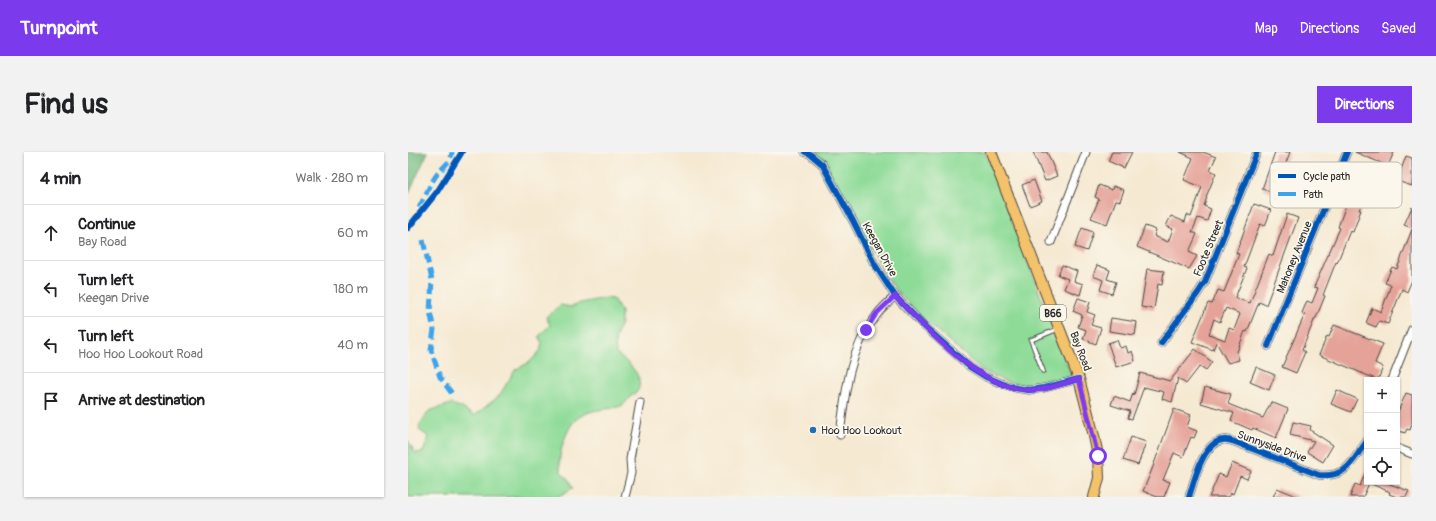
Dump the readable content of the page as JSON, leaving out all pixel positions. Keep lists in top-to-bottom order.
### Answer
{
  "streets": {
    "main road": ["B66", "Bay Road"],
    "street": [
      "Foote Street",
      "Keegan Drive",
      "Mahoney Avenue",
      "Sunnyside Drive"
    ]
  },
  "crossings": [
    ["Keegan Drive", "Bay Road"]
  ],
  "places": ["Hoo Hoo Lookout"],
  "legend": ["Cycle path", "Path"],
  "page": {
    "header": "Turnpoint",
    "nav": ["Map", "Directions", "Saved"],
    "buttons": "Directions",
    "title": "Find us",
    "heading": ["4 min", "Walk · 280 m"],
    "list": [
      ["Continue", "Bay Road", "60 m"],
      ["Turn left", "Keegan Drive", "180 m"],
      ["Turn left", "Hoo Hoo Lookout Road", "40 m"],
      "Arrive at destination"
    ],
    "map_buttons": ["+", "−"]
  }
}
